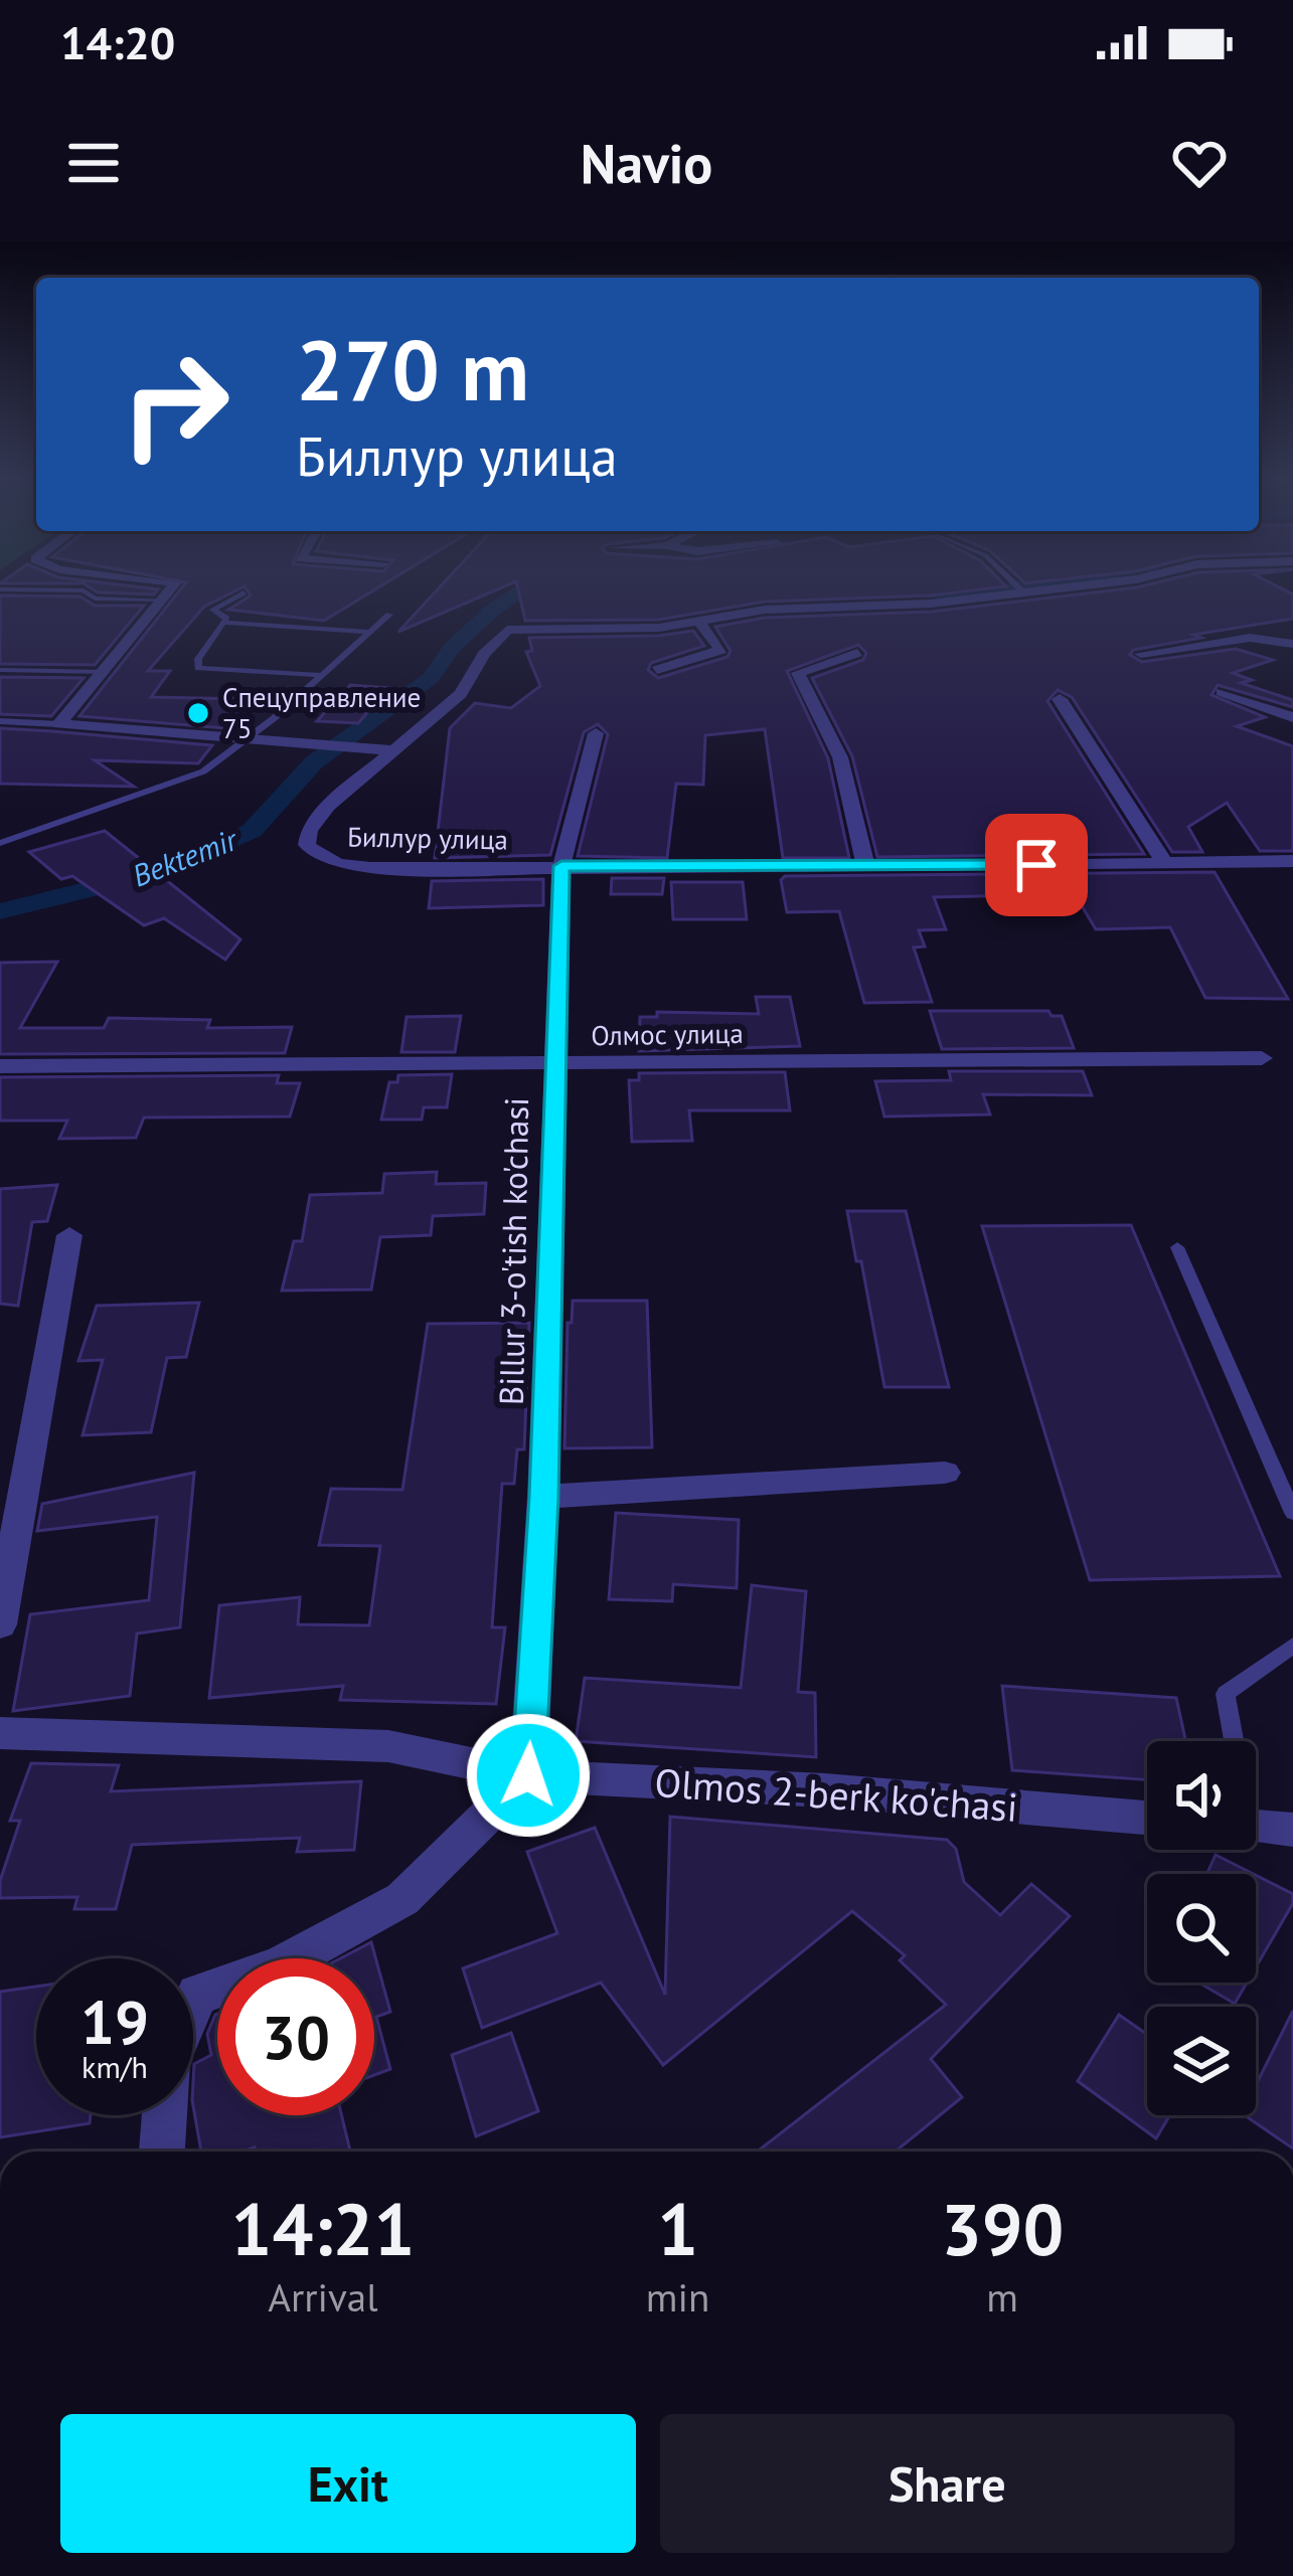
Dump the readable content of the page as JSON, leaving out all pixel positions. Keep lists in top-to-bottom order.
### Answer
{
  "streets": {
    "street": [
      "Биллур улица",
      "Олмос улица",
      "Billur 3-o'tish ko'chasi",
      "Olmos 2-berk ko'chasi"
    ]
  },
  "crossings": [
    ["Биллур улица", "Billur 3-o'tish ko'chasi"],
    ["Олмос улица", "Billur 3-o'tish ko'chasi"],
    ["Billur 3-o'tish ko'chasi", "Olmos 2-berk ko'chasi"]
  ],
  "water": ["Bektemir"],
  "places": ["Спецуправление 75"],
  "page": {
    "status": "14:20",
    "header": "Navio",
    "turn": ["270 m", "Биллур улица"],
    "speed": "19 km/h",
    "limit": "30",
    "eta": [
      "14:21",
      "Arrival",
      "1",
      "min",
      "390",
      "m"
    ],
    "buttons": ["Exit", "Share"]
  }
}
